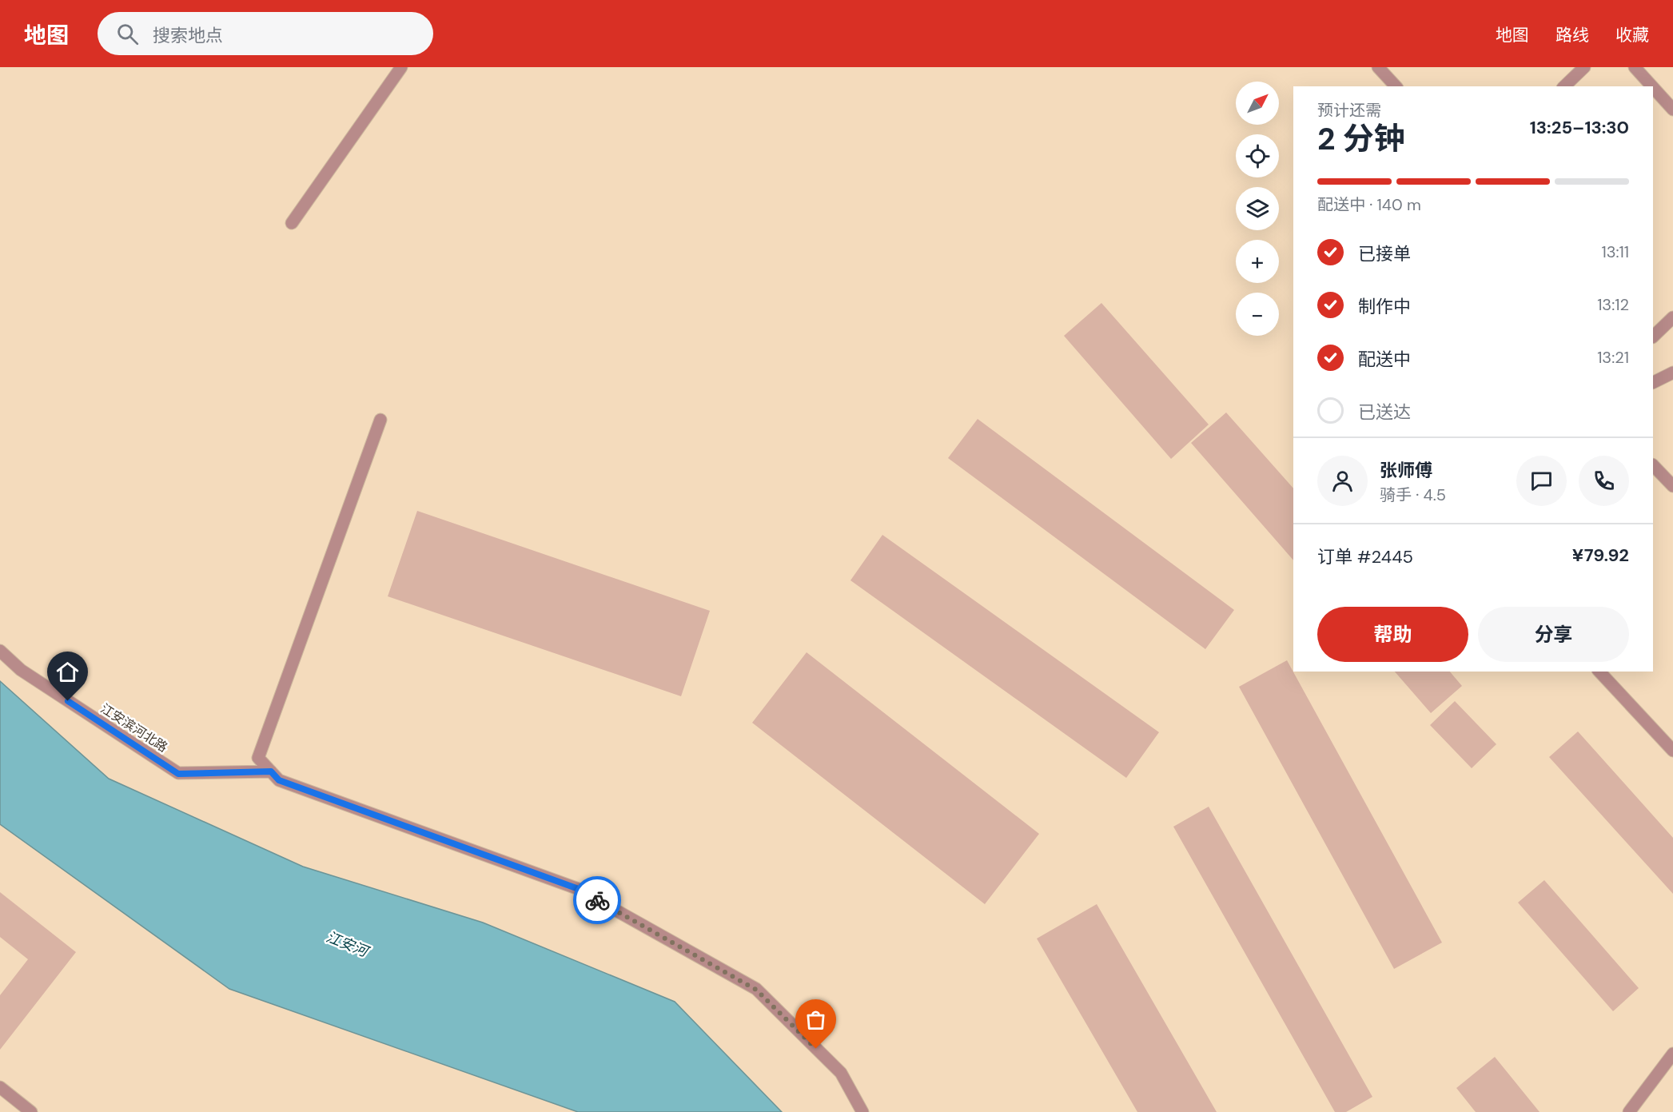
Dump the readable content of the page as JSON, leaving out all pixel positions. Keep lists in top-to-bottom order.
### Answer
{
  "streets": {
    "street": ["江安滨河北路"]
  },
  "water": ["江安河"],
  "north": "top right",
  "page": {
    "header": "地图",
    "search": "搜索地点",
    "nav": ["地图", "路线", "收藏"],
    "map_buttons": ["+", "−"],
    "heading": ["2 分钟", "预计还需", "13:25–13:30"],
    "panel": [
      "张师傅",
      "骑手 · 4.5",
      "订单 #2445",
      "¥79.92"
    ],
    "bar": "配送中 · 140 m",
    "list": [
      ["已接单", "13:11"],
      ["制作中", "13:12"],
      ["配送中", "13:21"],
      "已送达"
    ],
    "buttons": ["帮助", "分享"]
  }
}
